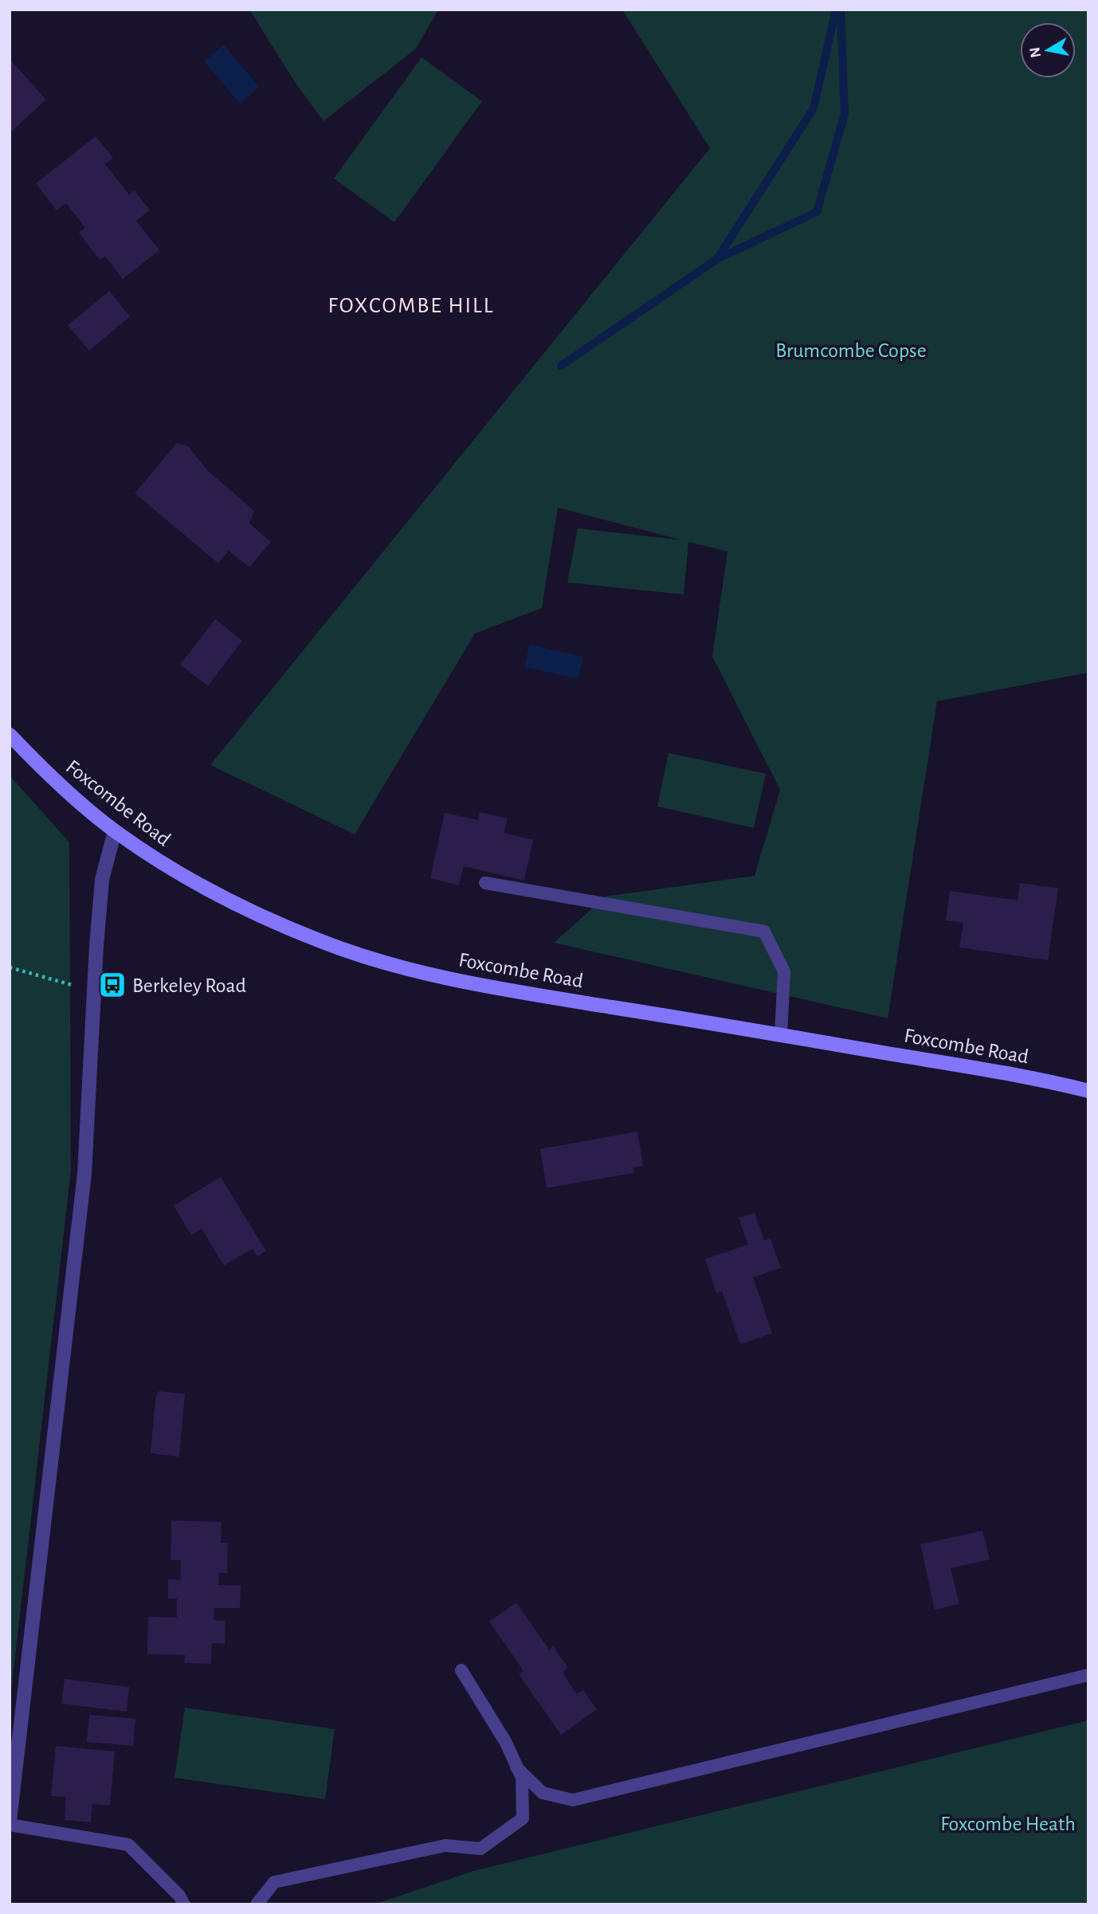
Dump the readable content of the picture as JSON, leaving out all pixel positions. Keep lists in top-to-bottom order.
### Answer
{
  "streets": {
    "street": ["Foxcombe Road"]
  },
  "districts": ["FOXCOMBE HILL"],
  "parks": ["Brumcombe Copse", "Foxcombe Heath"],
  "places": {
    "bus stop": ["Berkeley Road"]
  },
  "north": "left"
}
